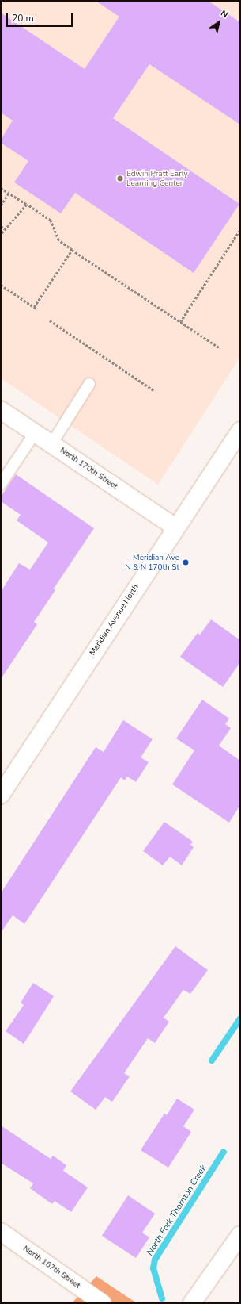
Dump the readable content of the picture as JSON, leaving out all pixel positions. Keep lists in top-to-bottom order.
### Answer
{
  "streets": {
    "street": ["North 170th Street", "Meridian Avenue North", "North 167th Street"]
  },
  "crossings": [
    ["North 170th Street", "Meridian Avenue North"]
  ],
  "water": ["North Fork Thornton Creek"],
  "places": ["Edwin Pratt Early Learning Center", "Meridian Ave N & N 170th St"],
  "scale_bar": "20 m",
  "north": "top right"
}
